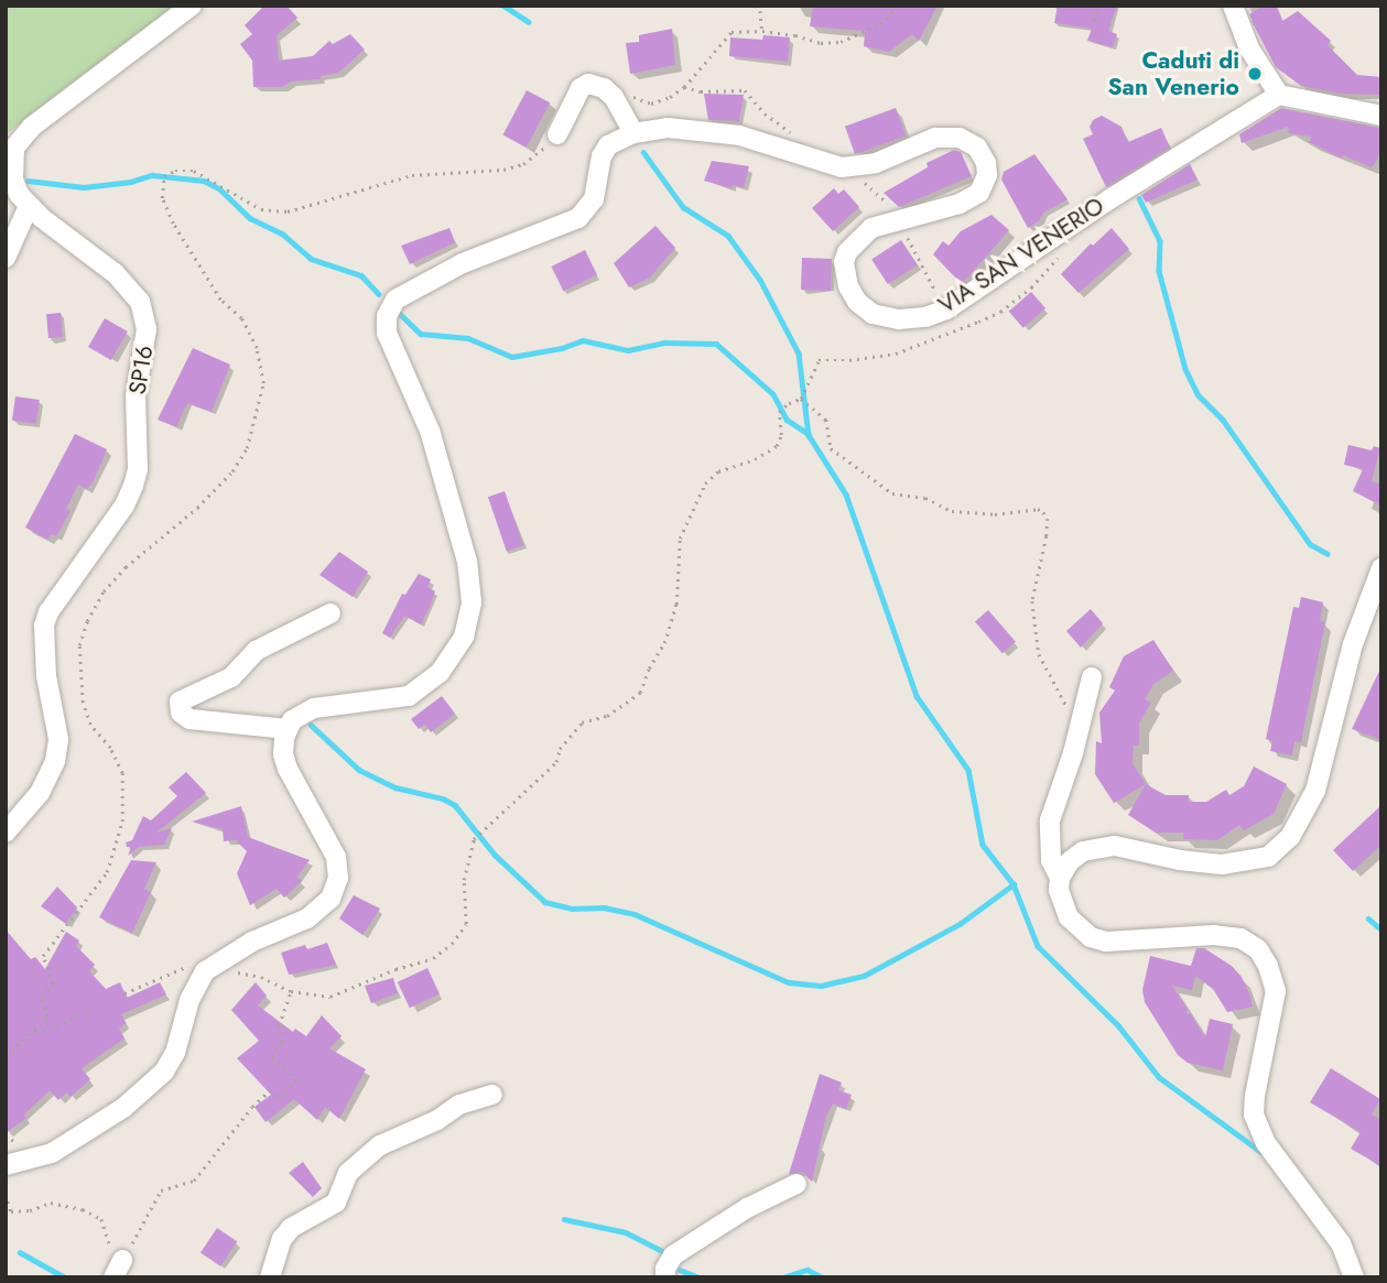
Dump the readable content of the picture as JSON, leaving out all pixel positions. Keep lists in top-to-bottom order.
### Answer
{
  "streets": {
    "street": ["VIA SAN VENERIO", "SP16"]
  },
  "places": ["Caduti di San Venerio"]
}
